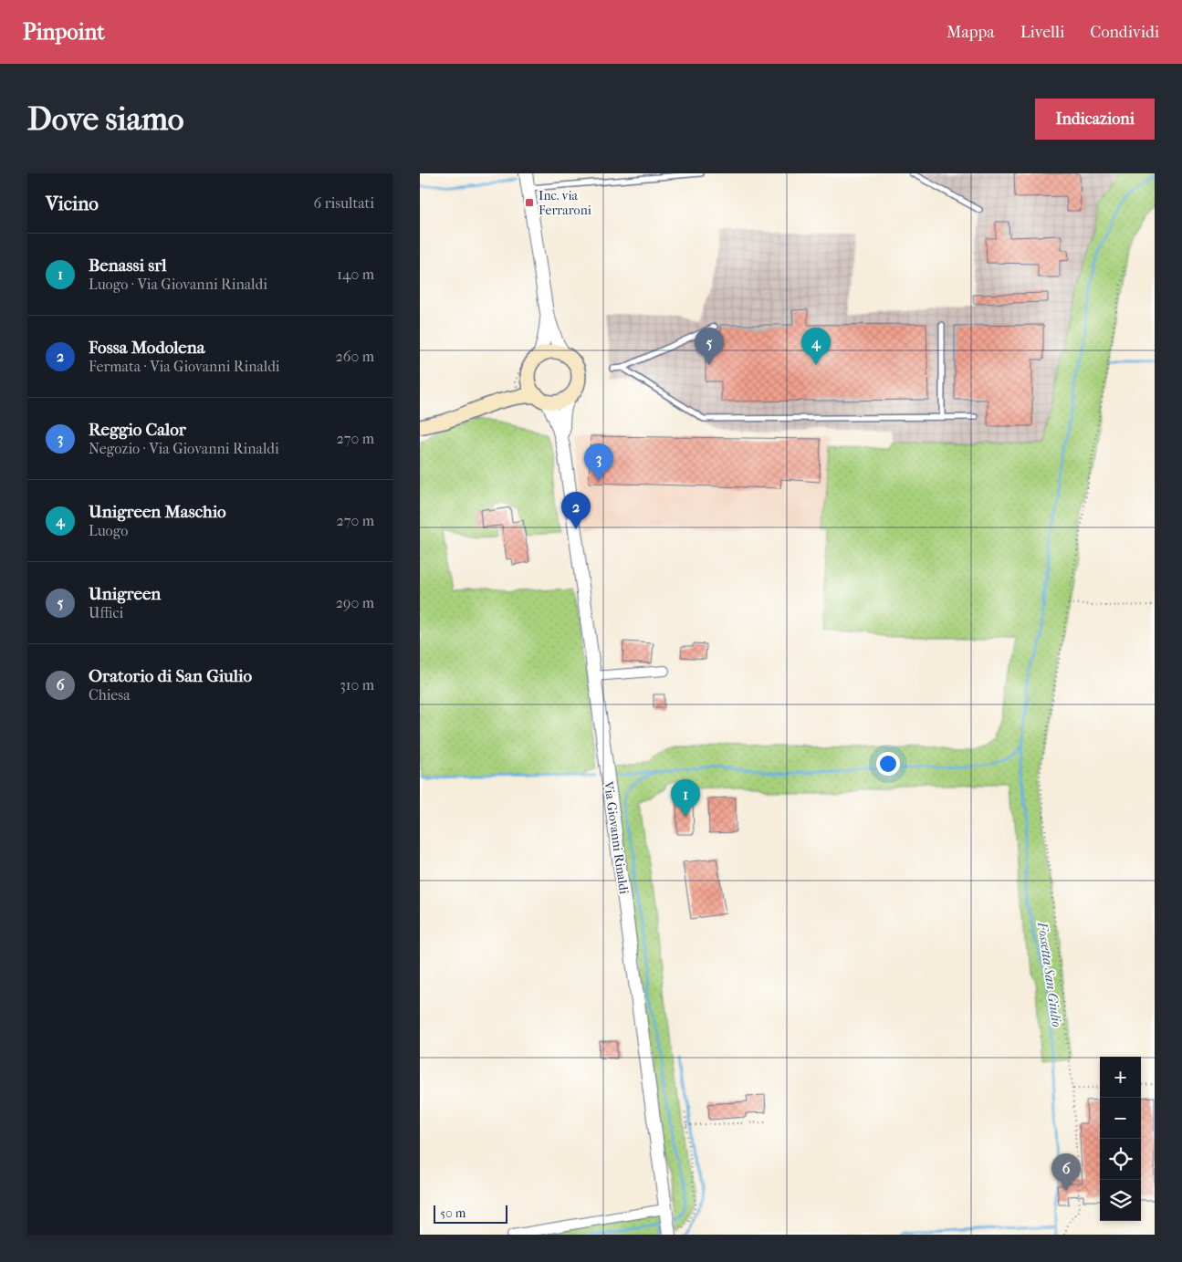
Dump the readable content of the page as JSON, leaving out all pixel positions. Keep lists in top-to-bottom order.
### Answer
{
  "streets": {
    "street": ["Via Giovanni Rinaldi"]
  },
  "water": ["Fossetta San Giulio"],
  "places": {
    "transit": ["Inc. via Ferraroni"]
  },
  "scale_bar": "50 m",
  "page": {
    "header": "Pinpoint",
    "nav": ["Mappa", "Livelli", "Condividi"],
    "buttons": "Indicazioni",
    "title": "Dove siamo",
    "heading": ["Vicino", "6 risultati"],
    "list": [
      {
        "mark": "1",
        "name": "Benassi srl",
        "note": "Luogo · Via Giovanni Rinaldi",
        "value": "140 m"
      },
      {
        "mark": "2",
        "name": "Fossa Modolena",
        "note": "Fermata · Via Giovanni Rinaldi",
        "value": "260 m"
      },
      {
        "mark": "3",
        "name": "Reggio Calor",
        "note": "Negozio · Via Giovanni Rinaldi",
        "value": "270 m"
      },
      {
        "mark": "4",
        "name": "Unigreen Maschio",
        "note": "Luogo",
        "value": "270 m"
      },
      {
        "mark": "5",
        "name": "Unigreen",
        "note": "Uffici",
        "value": "290 m"
      },
      {
        "mark": "6",
        "name": "Oratorio di San Giulio",
        "note": "Chiesa",
        "value": "310 m"
      }
    ],
    "pins": [
      "4",
      "5",
      "3",
      "2",
      "1",
      "6"
    ],
    "map_buttons": ["+", "−"],
    "scale": "50 m"
  }
}
